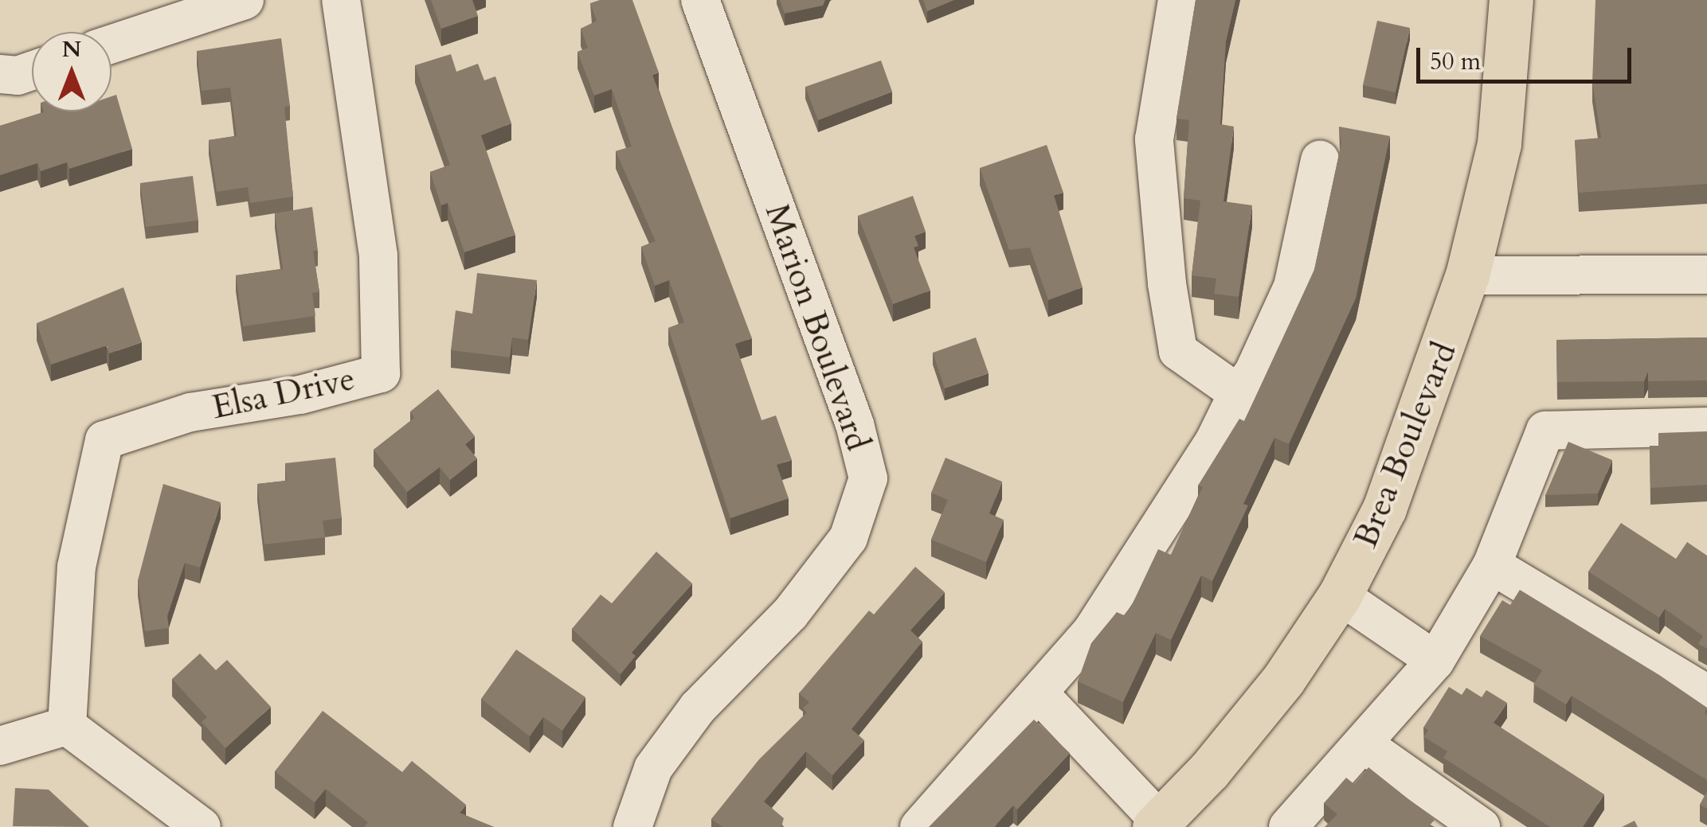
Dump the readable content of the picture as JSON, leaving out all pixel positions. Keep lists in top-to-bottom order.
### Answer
{
  "streets": {
    "main road": ["Brea Boulevard"],
    "street": ["Marion Boulevard", "Elsa Drive"]
  },
  "scale_bar": "50 m",
  "north": "top"
}
